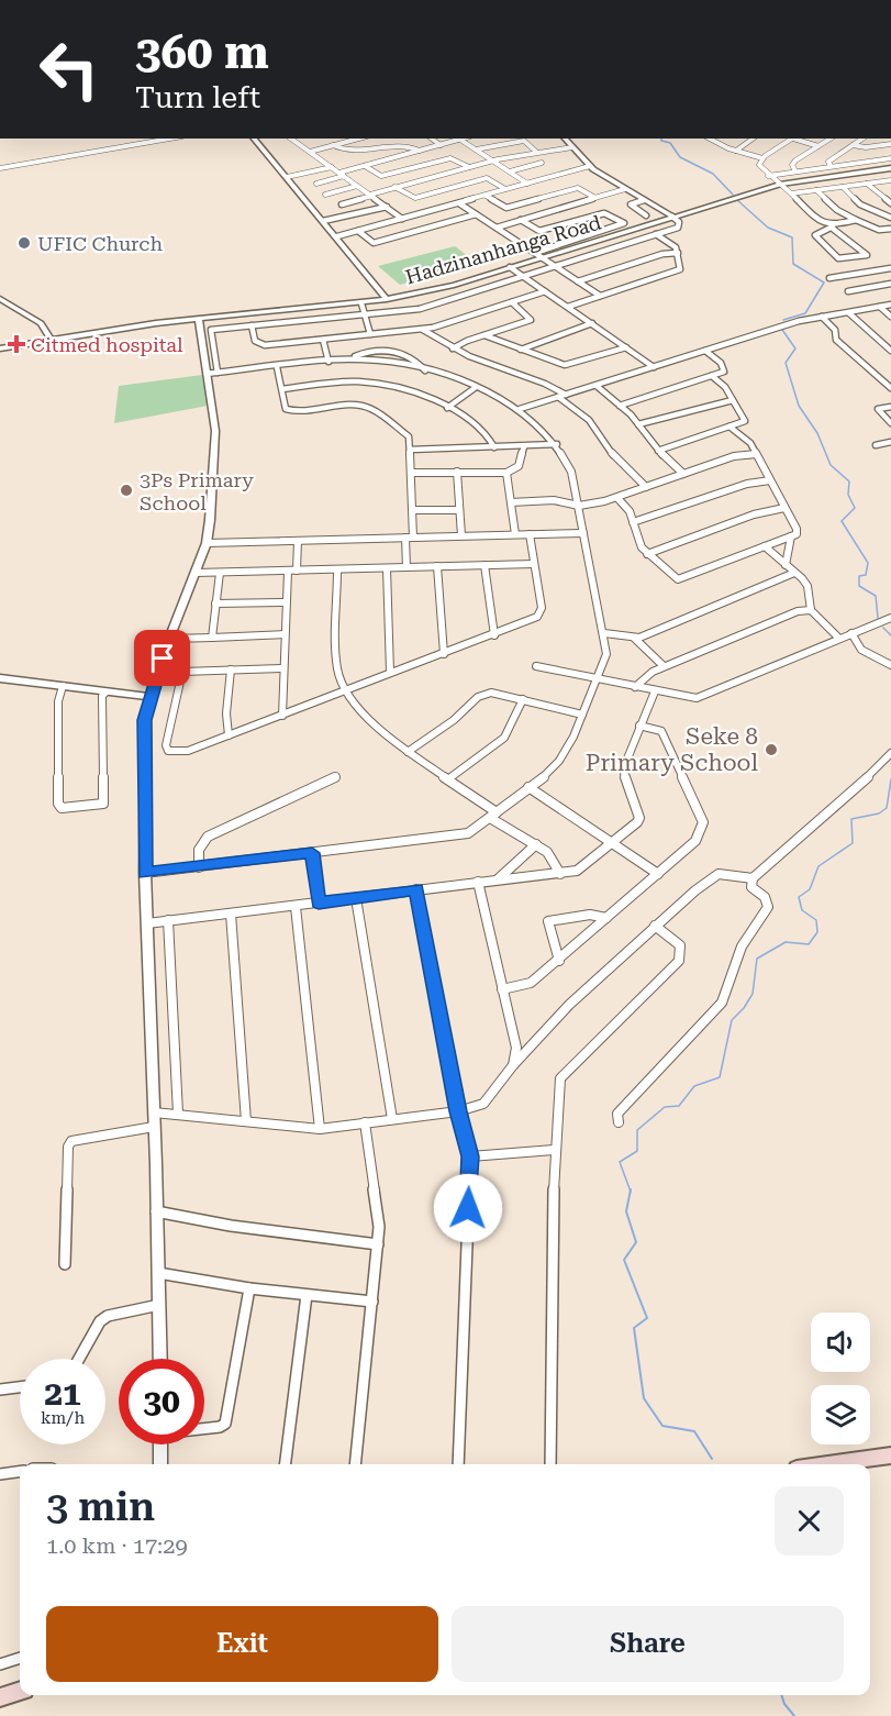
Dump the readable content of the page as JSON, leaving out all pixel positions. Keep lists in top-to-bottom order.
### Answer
{
  "streets": {
    "street": ["Hadzinanhanga Road"]
  },
  "places": {
    "other": ["UFIC Church", "3Ps Primary School", "Seke 8 Primary School"],
    "health": ["Citmed hospital"]
  },
  "page": {
    "turn": ["360 m", "Turn left"],
    "speed": "21 km/h",
    "limit": "30",
    "heading": ["3 min", "1.0 km · 17:29"],
    "buttons": ["Exit", "Share"]
  }
}
